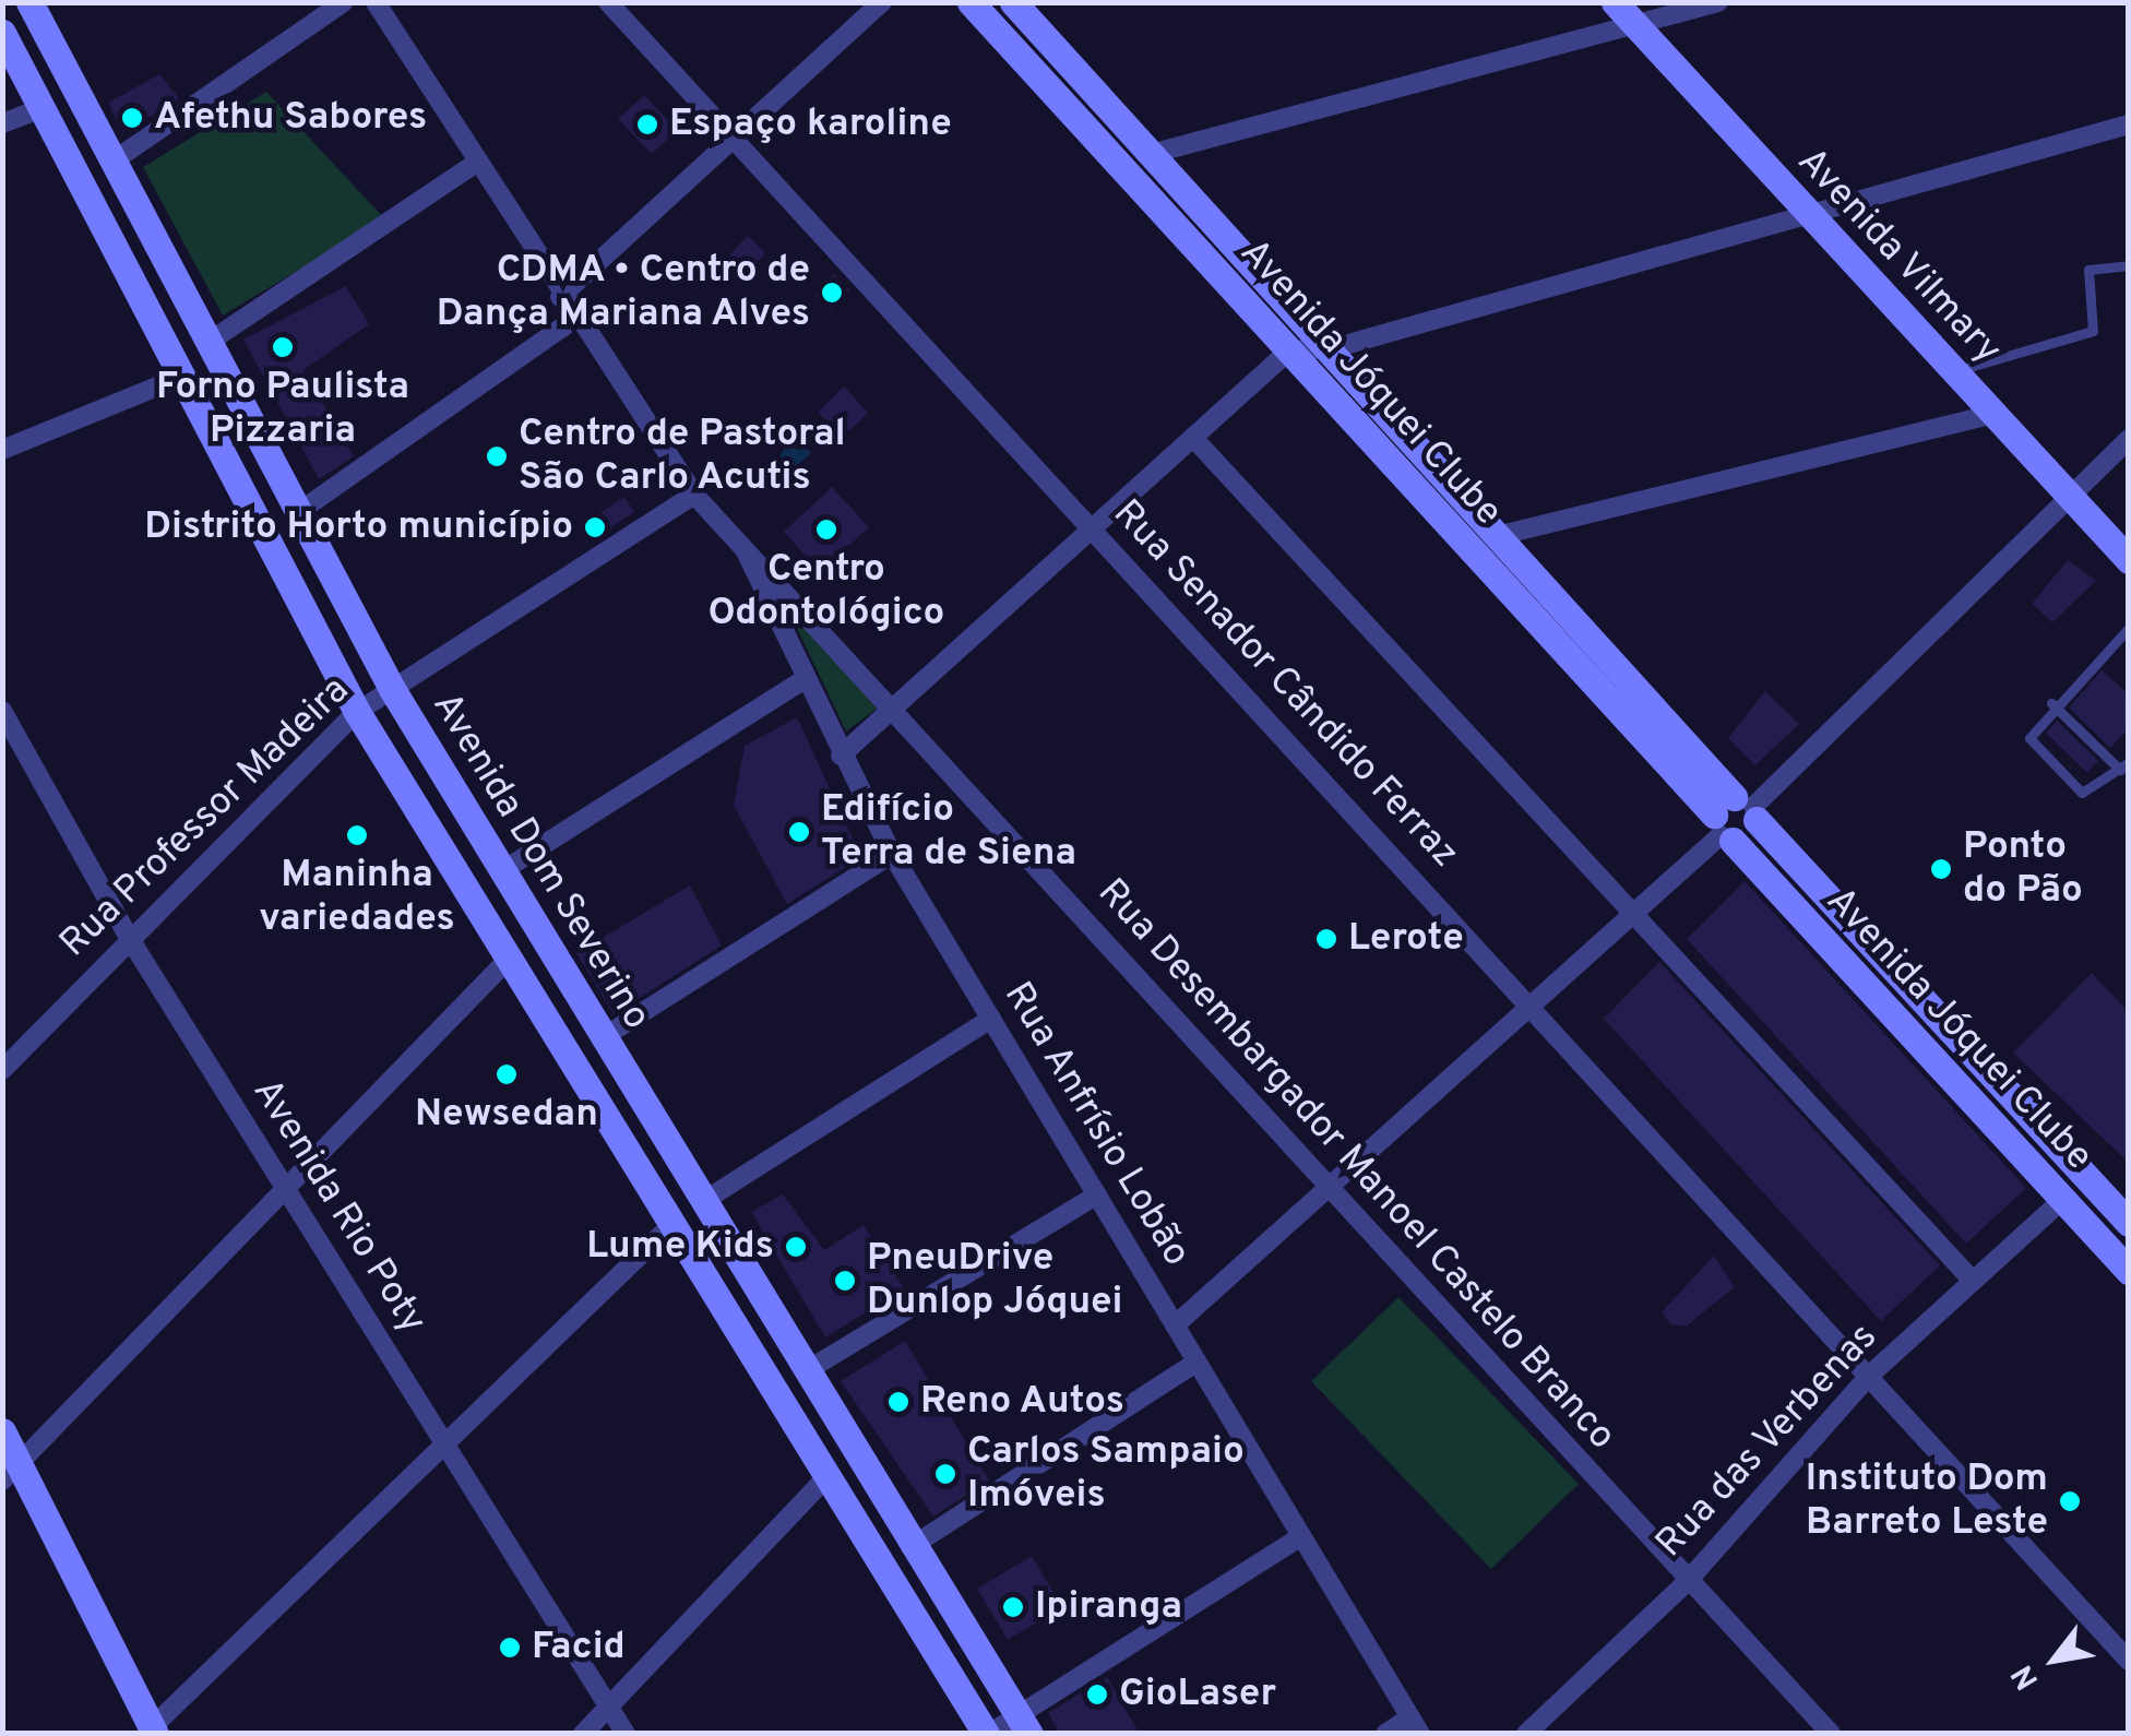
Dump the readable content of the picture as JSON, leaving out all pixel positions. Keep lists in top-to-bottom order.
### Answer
{
  "streets": {
    "main road": ["Avenida Vilmary", "Avenida Jóquei Clube", "Avenida Dom Severino"],
    "street": [
      "Rua Senador Cândido Ferraz",
      "Rua Professor Madeira",
      "Rua Anfrísio Lobão",
      "Rua Desembargador Manoel Castelo Branco",
      "Avenida Rio Poty",
      "Rua das Verbenas"
    ]
  },
  "crossings": [
    ["Avenida Jóquei Clube", "Rua das Verbenas"],
    ["Rua Senador Cândido Ferraz", "Rua das Verbenas"],
    ["Rua Professor Madeira", "Avenida Dom Severino"],
    ["Rua Professor Madeira", "Rua Desembargador Manoel Castelo Branco"],
    ["Rua Professor Madeira", "Avenida Rio Poty"],
    ["Rua Anfrísio Lobão", "Rua Desembargador Manoel Castelo Branco"],
    ["Rua Desembargador Manoel Castelo Branco", "Rua das Verbenas"]
  ],
  "places": [
    "Afethu Sabores",
    "Espaço karoline",
    "CDMA • Centro de Dança Mariana Alves",
    "Forno Paulista Pizzaria",
    "Centro de Pastoral São Carlo Acutis",
    "Distrito Horto município",
    "Centro Odontológico",
    "Edifício Terra de Siena",
    "Maninha variedades",
    "Ponto do Pão",
    "Lerote",
    "Newsedan",
    "Lume Kids",
    "PneuDrive Dunlop Jóquei",
    "Reno Autos",
    "Carlos Sampaio Imóveis",
    "Instituto Dom Barreto Leste",
    "Ipiranga",
    "Facid",
    "GioLaser"
  ],
  "north": "bottom left"
}
